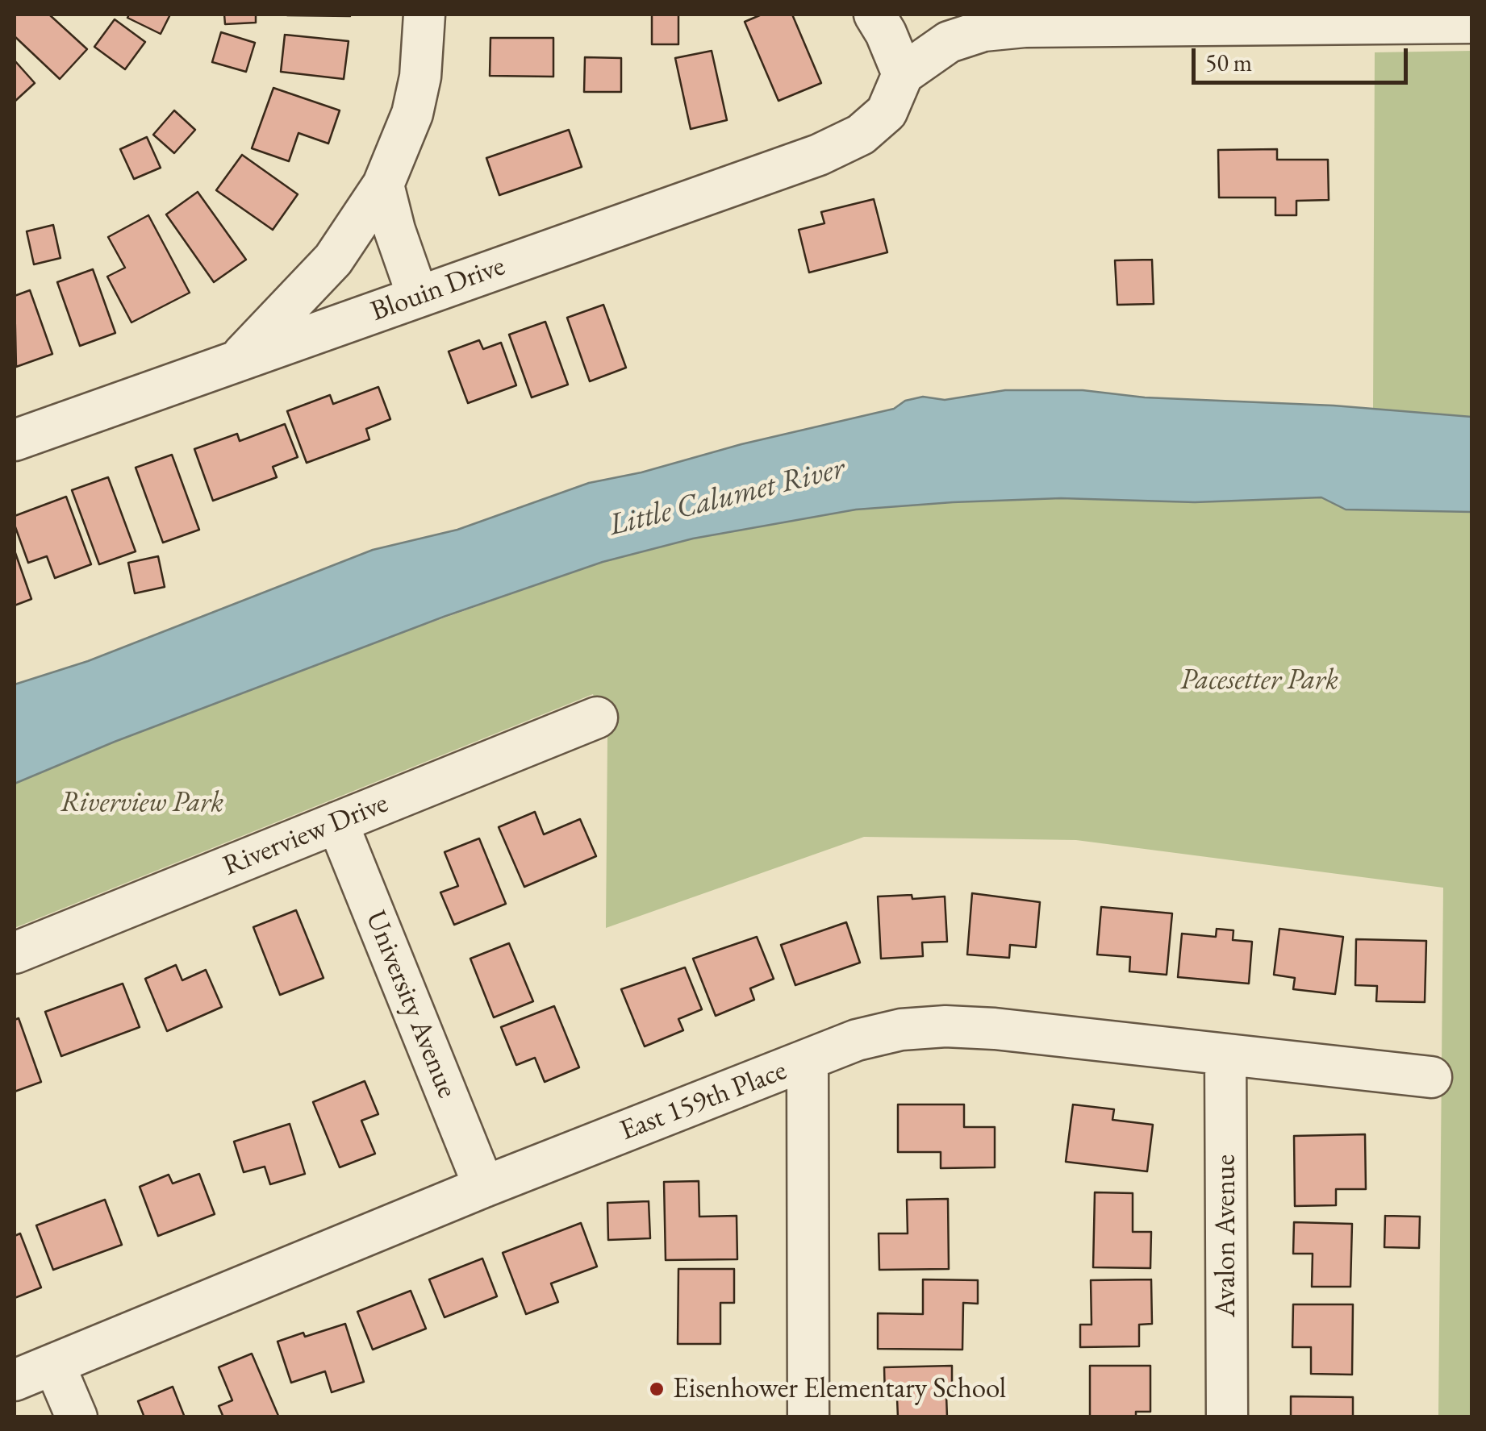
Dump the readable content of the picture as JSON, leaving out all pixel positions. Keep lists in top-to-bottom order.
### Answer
{
  "streets": {
    "street": [
      "Blouin Drive",
      "Riverview Drive",
      "University Avenue",
      "East 159th Place",
      "Avalon Avenue"
    ]
  },
  "crossings": [
    ["Riverview Drive", "University Avenue"],
    ["University Avenue", "East 159th Place"],
    ["East 159th Place", "Avalon Avenue"]
  ],
  "water": ["Little Calumet River"],
  "parks": ["Pacesetter Park", "Riverview Park"],
  "places": ["Eisenhower Elementary School"],
  "scale_bar": "50 m"
}
